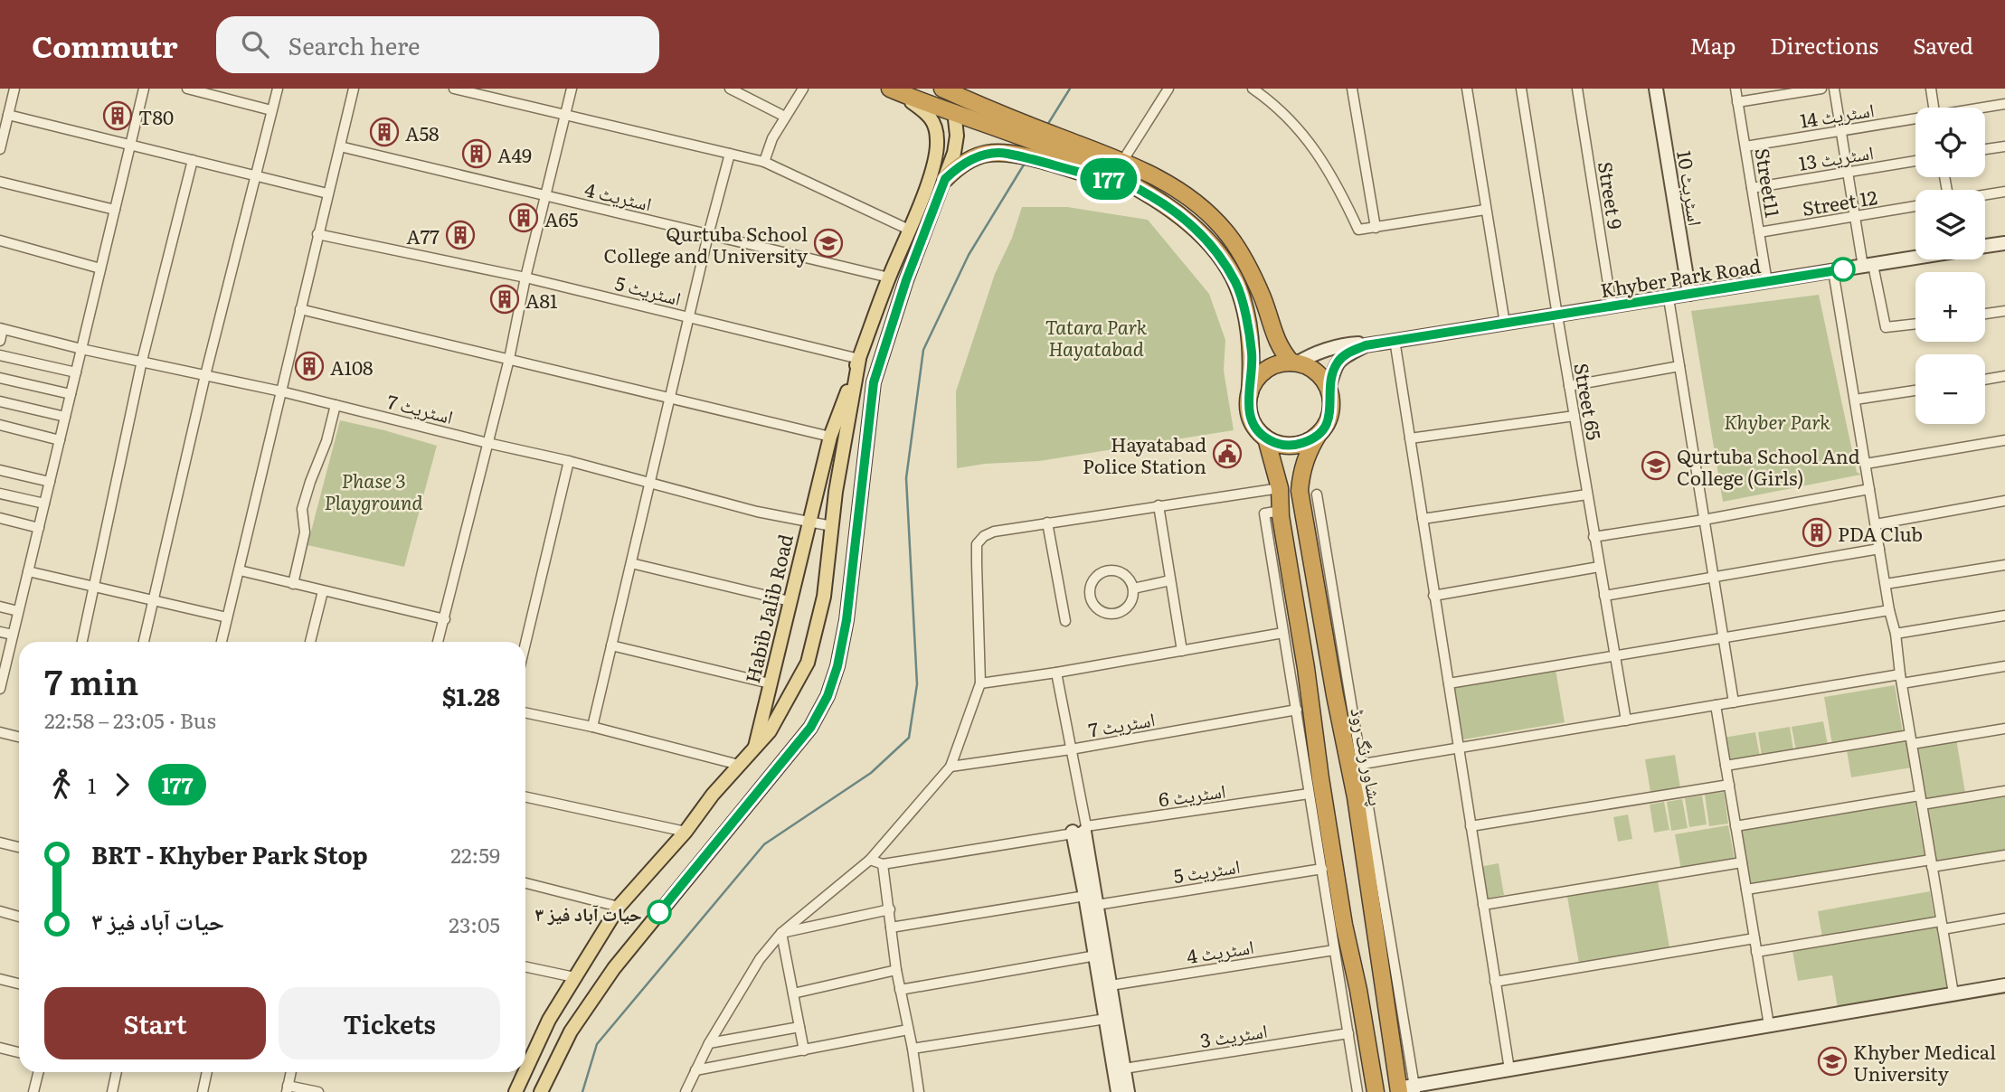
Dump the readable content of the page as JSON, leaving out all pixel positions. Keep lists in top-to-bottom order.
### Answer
{
  "streets": {
    "highway": ["پشاور رنگ روڈ"],
    "main road": ["Habib Jalib Road"],
    "street": [
      "اسٹریٹ 14",
      "اسٹریٹ 13",
      "Street11",
      "اسٹریٹ 10",
      "اسٹریٹ 4",
      "Street 9",
      "Street 12",
      "Khyber Park Road",
      "اسٹریٹ 5",
      "Street 65",
      "اسٹریٹ 7",
      "اسٹریٹ 6",
      "اسٹریٹ 3"
    ]
  },
  "crossings": [
    ["اسٹریٹ 14", "Street11"],
    ["اسٹریٹ 13", "Street11"],
    ["Street11", "Street 12"],
    ["Street11", "Khyber Park Road"],
    ["اسٹریٹ 10", "Khyber Park Road"],
    ["اسٹریٹ 4", "Habib Jalib Road"],
    ["Street 9", "Khyber Park Road"],
    ["Khyber Park Road", "Street 65"],
    ["اسٹریٹ 5", "Habib Jalib Road"],
    ["اسٹریٹ 7", "Habib Jalib Road"]
  ],
  "parks": ["Tatara Park Hayatabad", "Khyber Park", "Phase 3 Playground"],
  "places": {
    "building": [
      "T80",
      "A58",
      "A49",
      "A65",
      "A77",
      "A81",
      "A108",
      "PDA Club"
    ],
    "school or university": ["Qurtuba School College and University", "Qurtuba School And College (Girls)", "Khyber Medical University"],
    "public building": ["Hayatabad Police Station"],
    "other": ["حیات آباد فیز ۳"]
  },
  "lines": ["bus line 177"],
  "page": {
    "header": "Commutr",
    "search": "Search here",
    "nav": ["Map", "Directions", "Saved"],
    "on_map": "177",
    "map_buttons": ["+", "−"],
    "heading": ["7 min", "22:58 – 23:05 · Bus", "$1.28"],
    "legs": ["1", "177"],
    "list": [
      {
        "name": "BRT - Khyber Park Stop",
        "value": "22:59"
      },
      {
        "name": "حیات آباد فیز ۳",
        "value": "23:05"
      }
    ],
    "buttons": ["Start", "Tickets"]
  }
}
